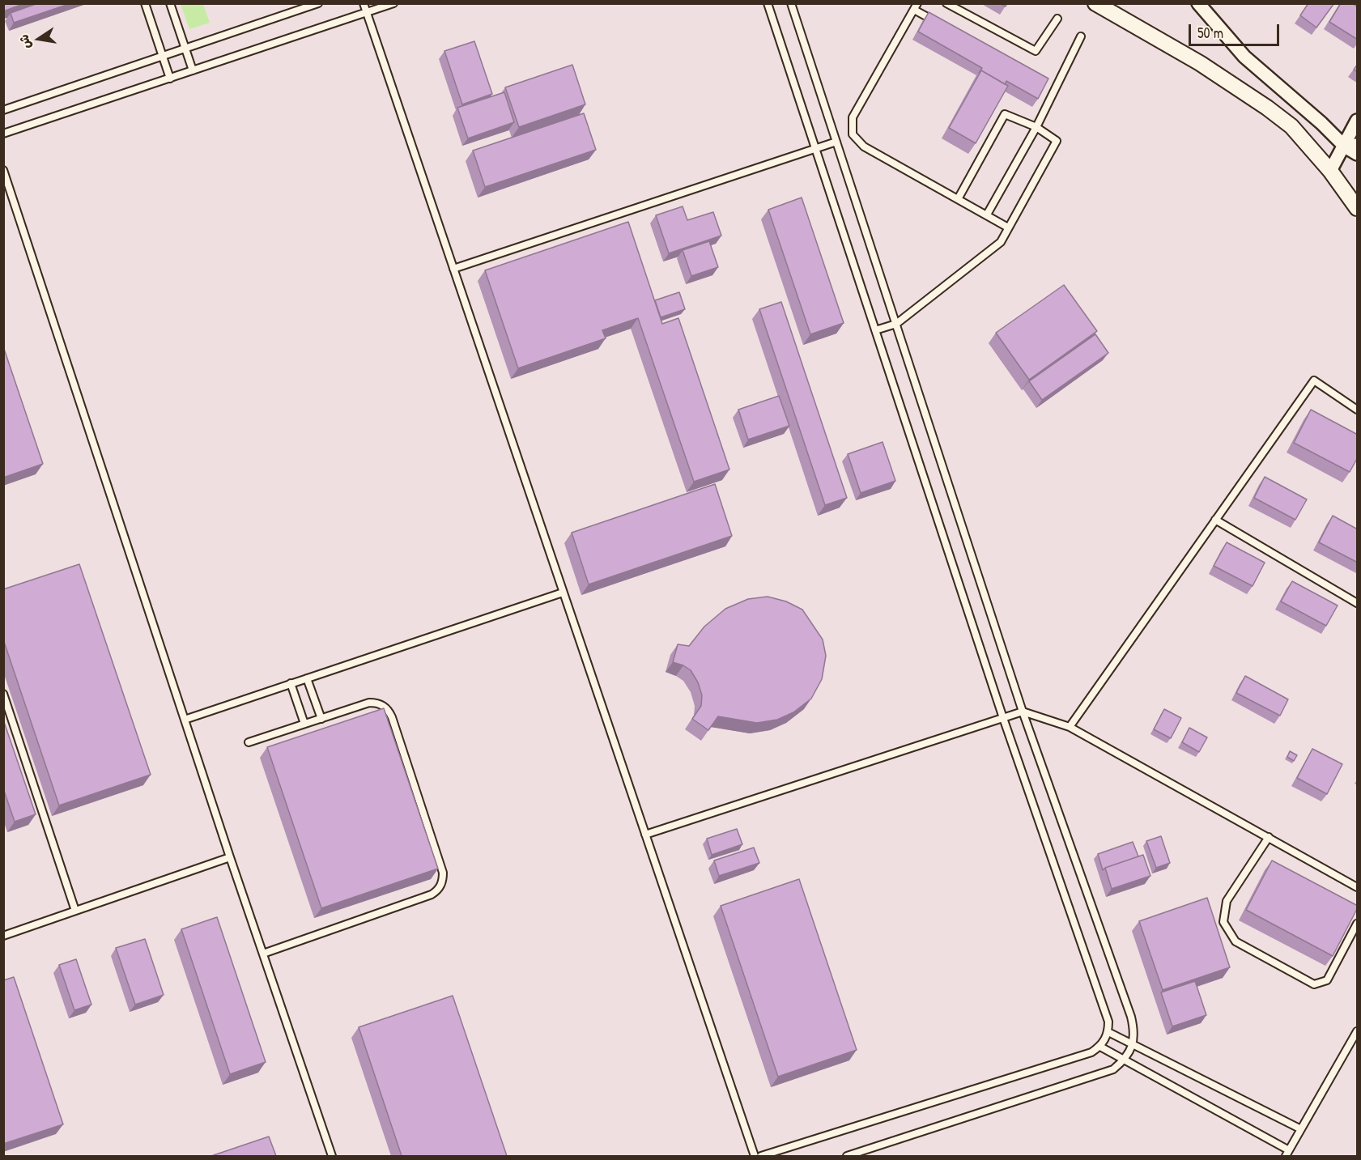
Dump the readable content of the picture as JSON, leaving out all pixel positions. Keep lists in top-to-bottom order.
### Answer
{
  "scale_bar": "50 m",
  "north": "left"
}
